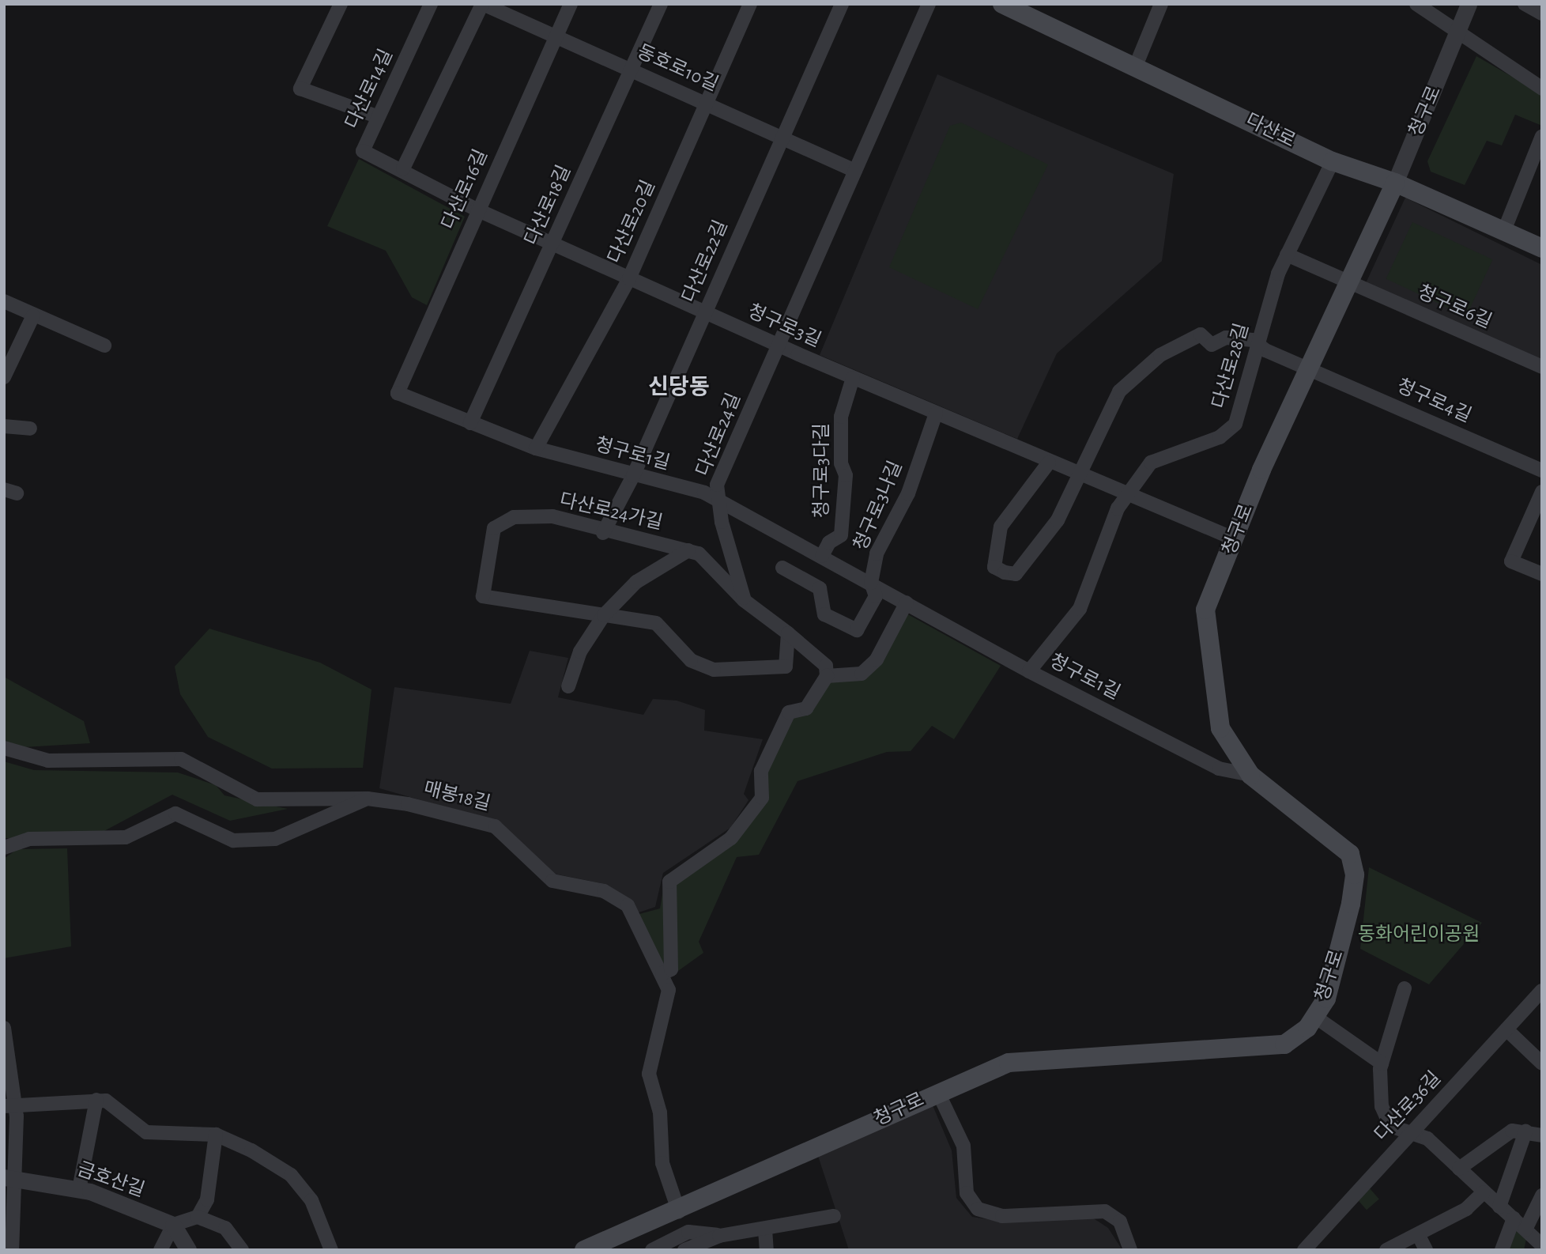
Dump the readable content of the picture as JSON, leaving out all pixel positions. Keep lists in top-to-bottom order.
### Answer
{
  "streets": {
    "main road": ["청구로", "다산로"],
    "street": [
      "동호로10길",
      "다산로14길",
      "다산로16길",
      "다산로18길",
      "다산로20길",
      "다산로22길",
      "청구로6길",
      "청구로3길",
      "다산로28길",
      "청구로4길",
      "다산로24길",
      "청구로1길",
      "청구로3다길",
      "청구로3나길",
      "다산로24가길",
      "매봉18길",
      "다산로36길",
      "금호산길"
    ]
  },
  "crossings": [
    ["동호로10길", "다산로16길"],
    ["동호로10길", "다산로18길"],
    ["동호로10길", "다산로20길"],
    ["동호로10길", "다산로22길"],
    ["동호로10길", "다산로24길"],
    ["다산로14길", "다산로16길"],
    ["다산로14길", "청구로3길"],
    ["청구로", "다산로"],
    ["청구로", "청구로6길"],
    ["청구로", "청구로3길"],
    ["청구로", "청구로4길"],
    ["청구로", "청구로1길"],
    ["청구로", "매봉18길"],
    ["다산로", "다산로28길"],
    ["다산로16길", "청구로3길"],
    ["다산로16길", "청구로1길"],
    ["다산로18길", "청구로3길"],
    ["다산로18길", "청구로1길"],
    ["다산로20길", "청구로3길"],
    ["다산로20길", "청구로1길"],
    ["다산로22길", "청구로3길"],
    ["다산로22길", "청구로1길"],
    ["다산로22길", "다산로24가길"],
    ["청구로6길", "다산로28길"],
    ["청구로3길", "다산로28길"],
    ["청구로3길", "다산로24길"],
    ["청구로3길", "청구로3다길"],
    ["청구로3길", "청구로3나길"],
    ["다산로28길", "청구로1길"],
    ["다산로24길", "청구로1길"],
    ["다산로24길", "다산로24가길"],
    ["청구로1길", "청구로3다길"],
    ["청구로1길", "청구로3나길"]
  ],
  "districts": ["신당동"],
  "parks": ["동화어린이공원"]
}
